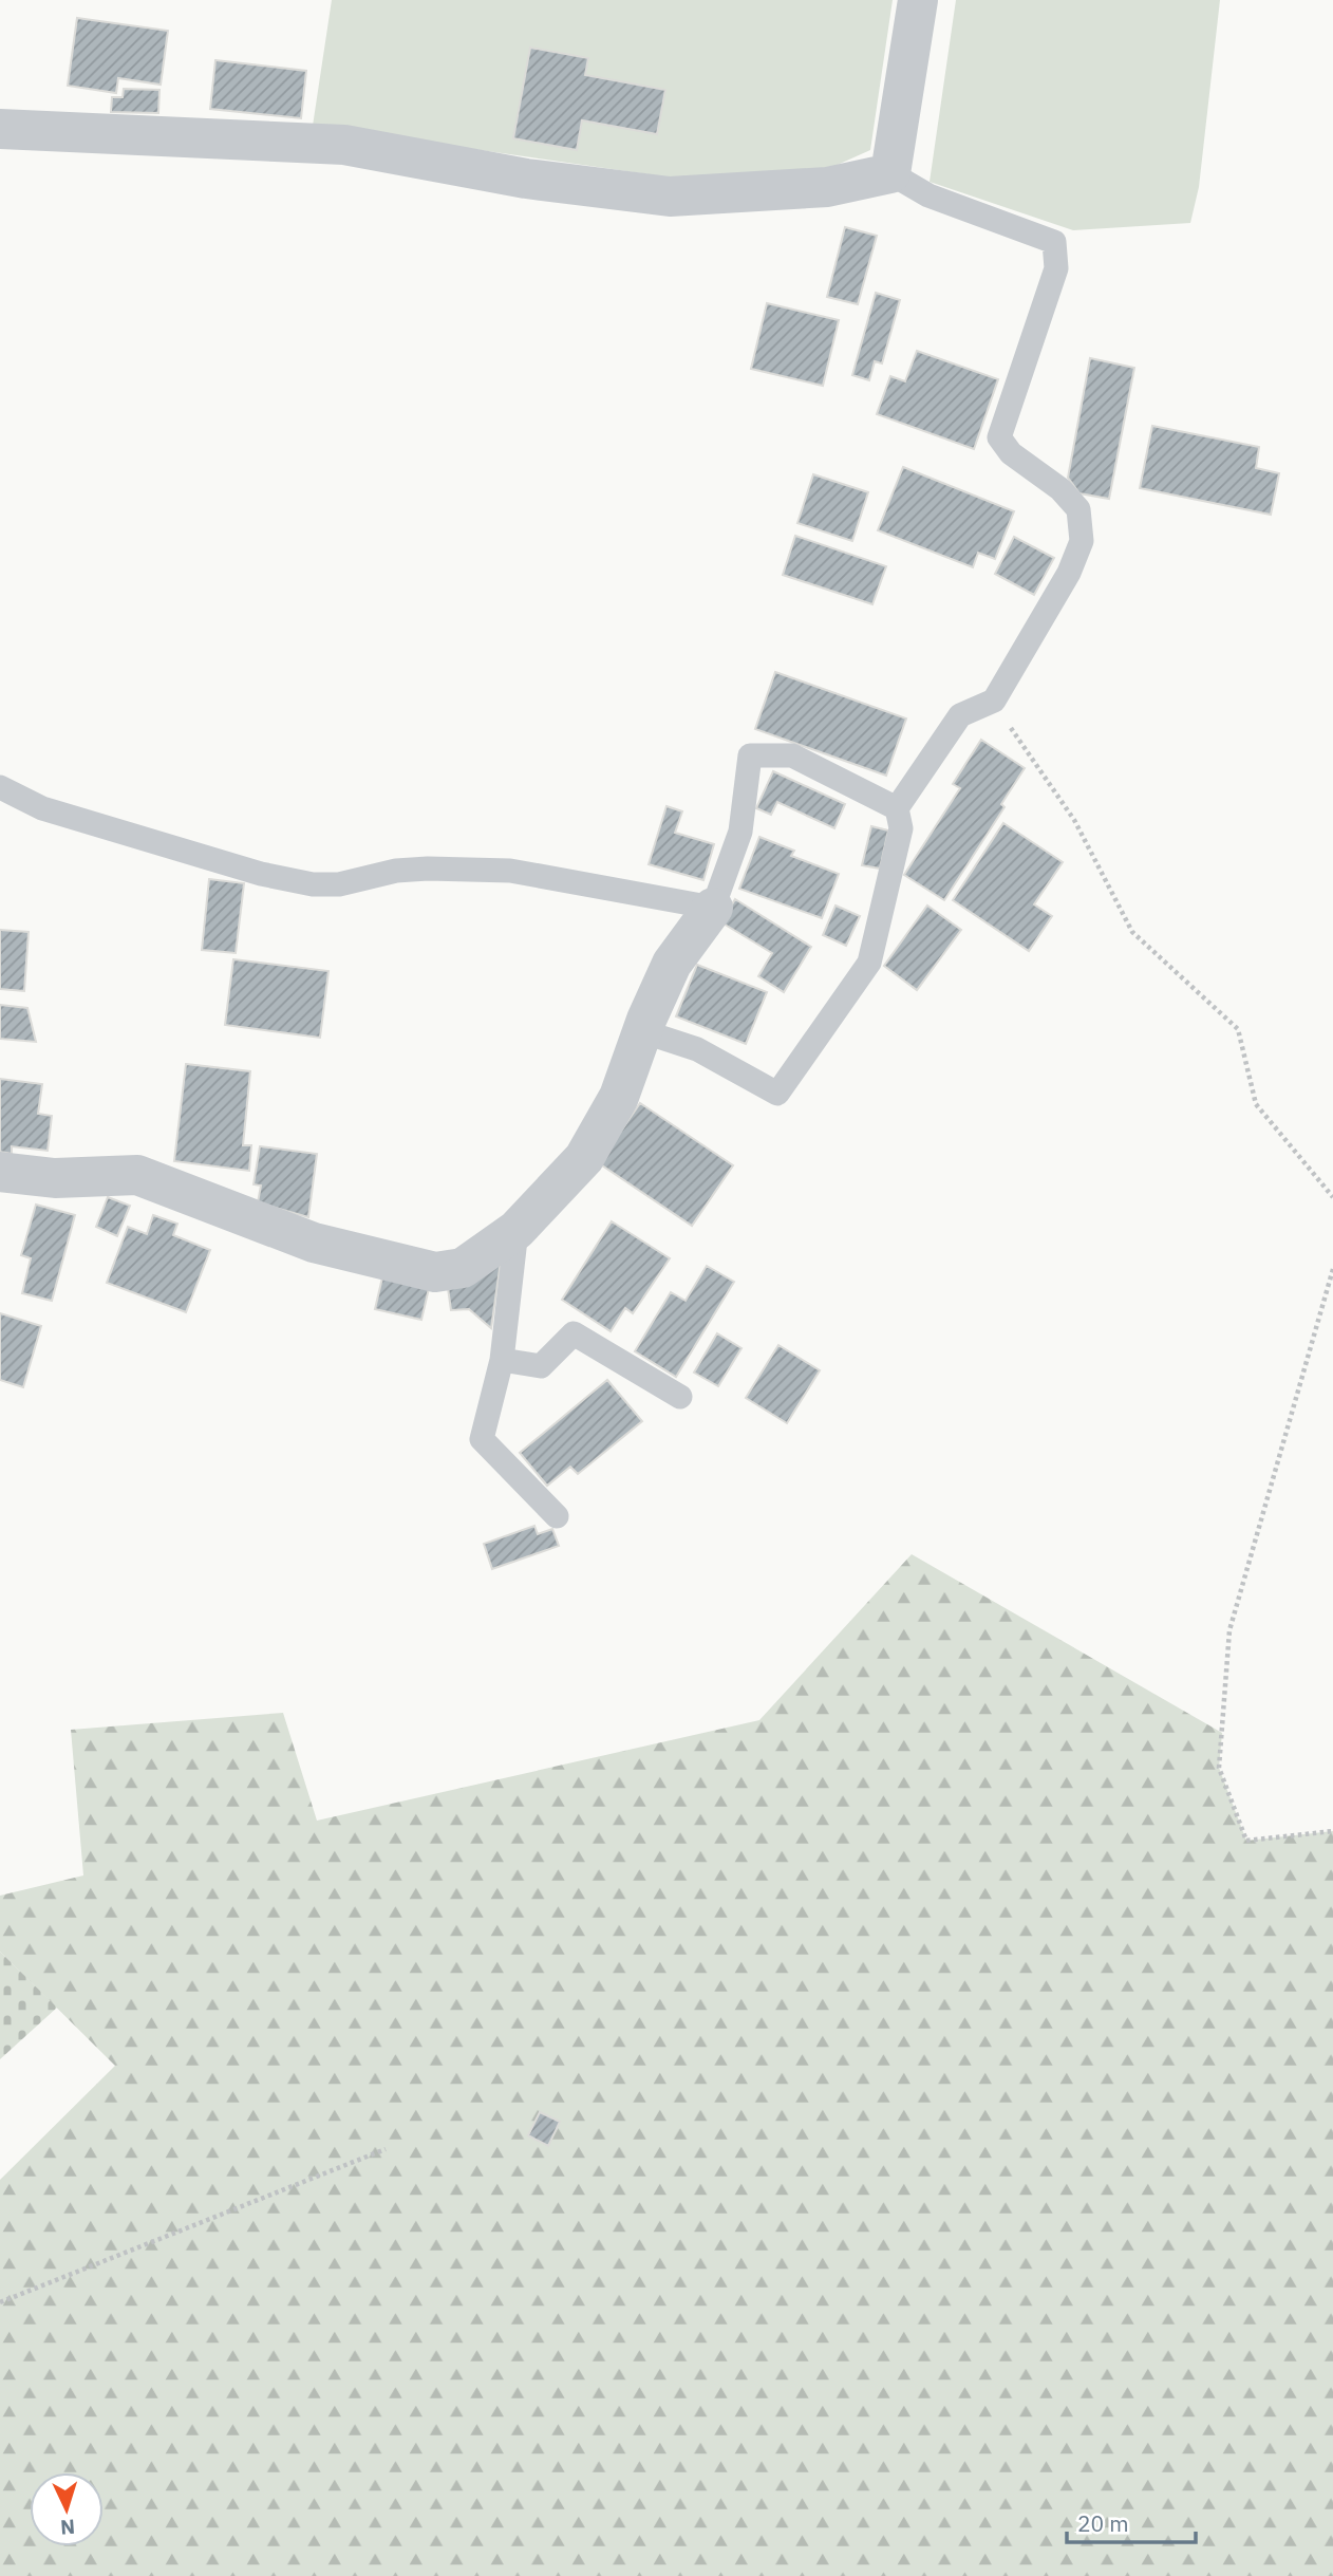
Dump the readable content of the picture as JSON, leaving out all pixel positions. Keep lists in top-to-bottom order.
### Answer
{
  "scale_bar": "20 m",
  "north": "bottom"
}
